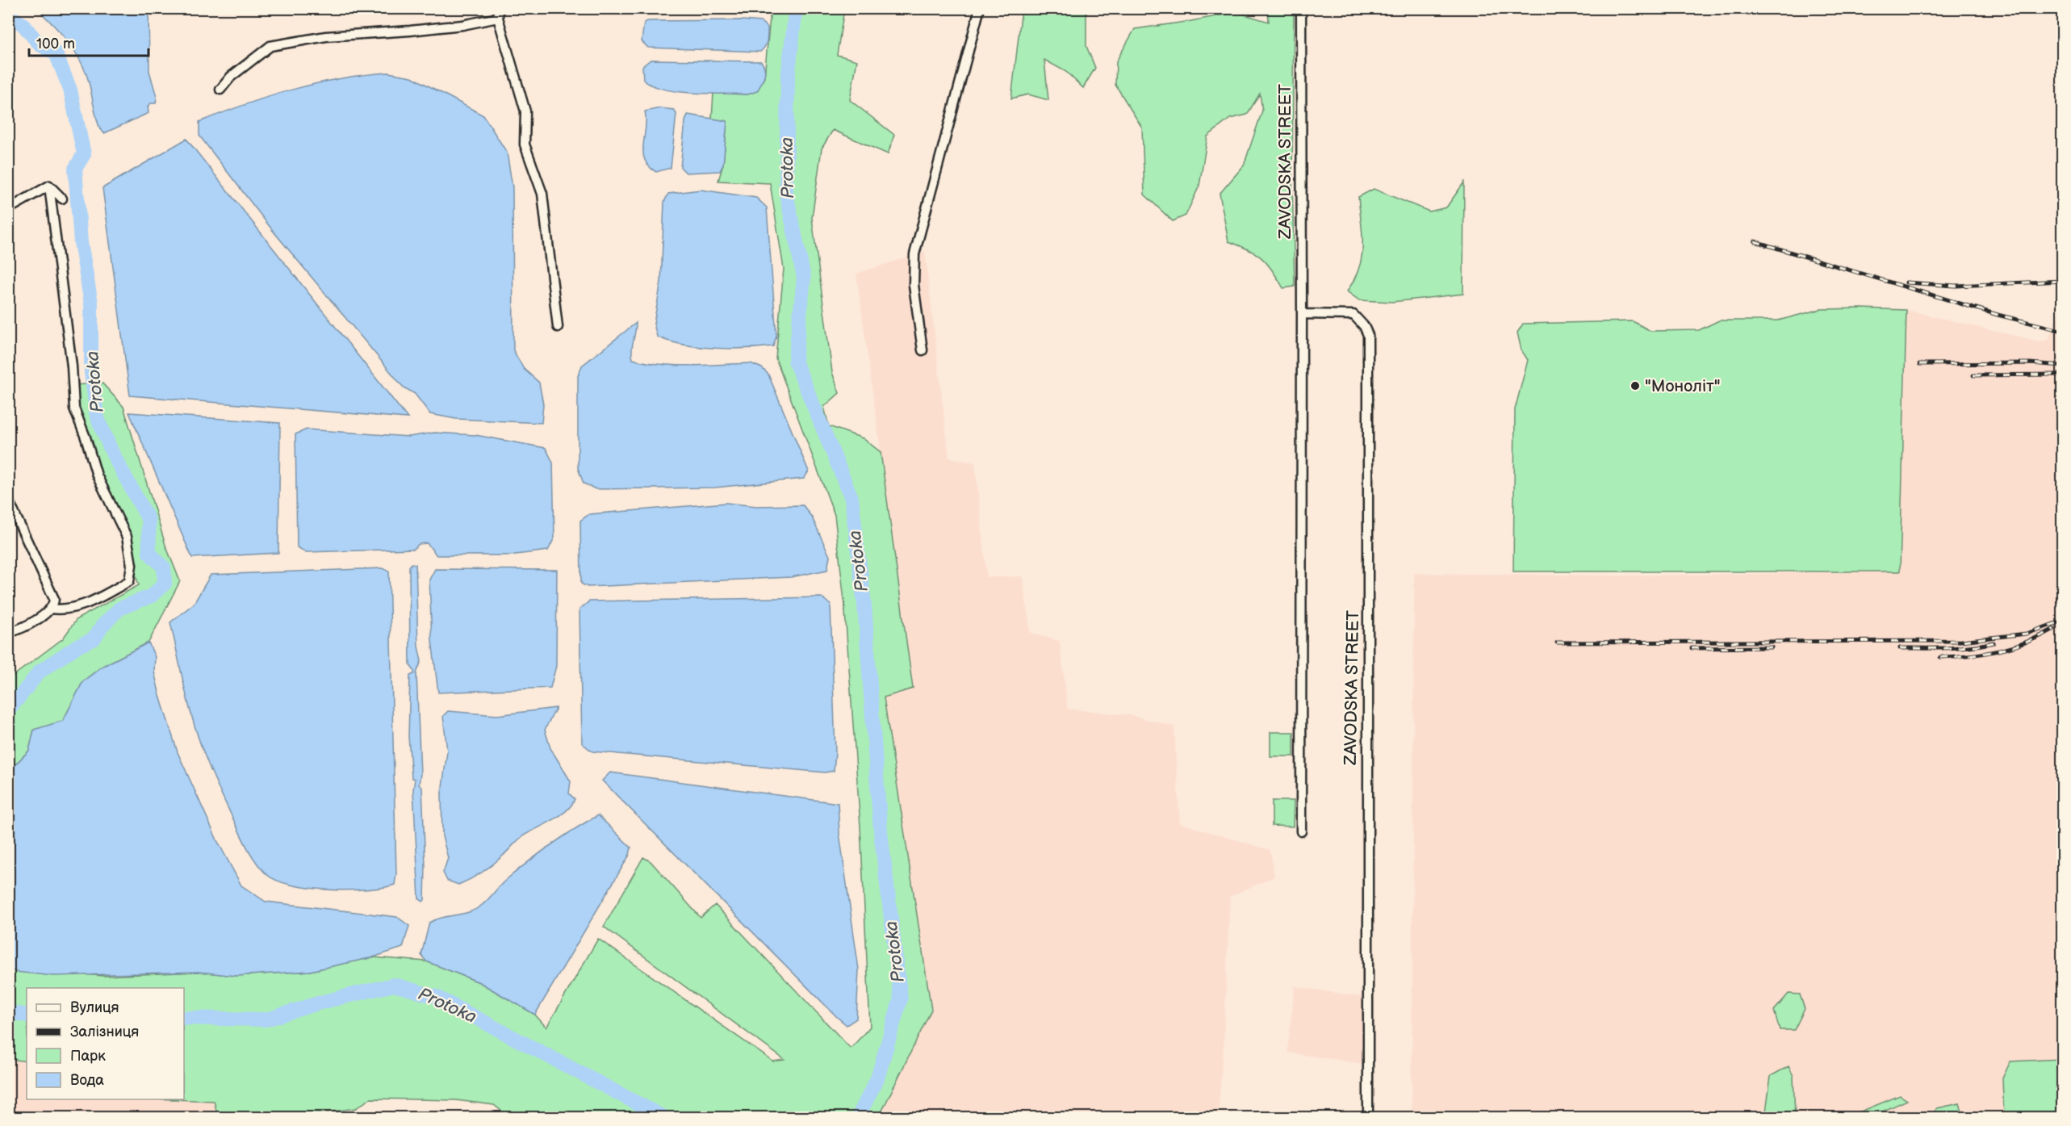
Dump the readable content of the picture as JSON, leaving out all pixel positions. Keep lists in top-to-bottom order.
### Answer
{
  "streets": {
    "street": ["ZAVODSKA STREET"]
  },
  "water": ["Protoka"],
  "places": ["\"Моноліт\""],
  "legend": [
    "Вулиця",
    "Залізниця",
    "Парк",
    "Вода"
  ],
  "scale_bar": "100 m"
}
